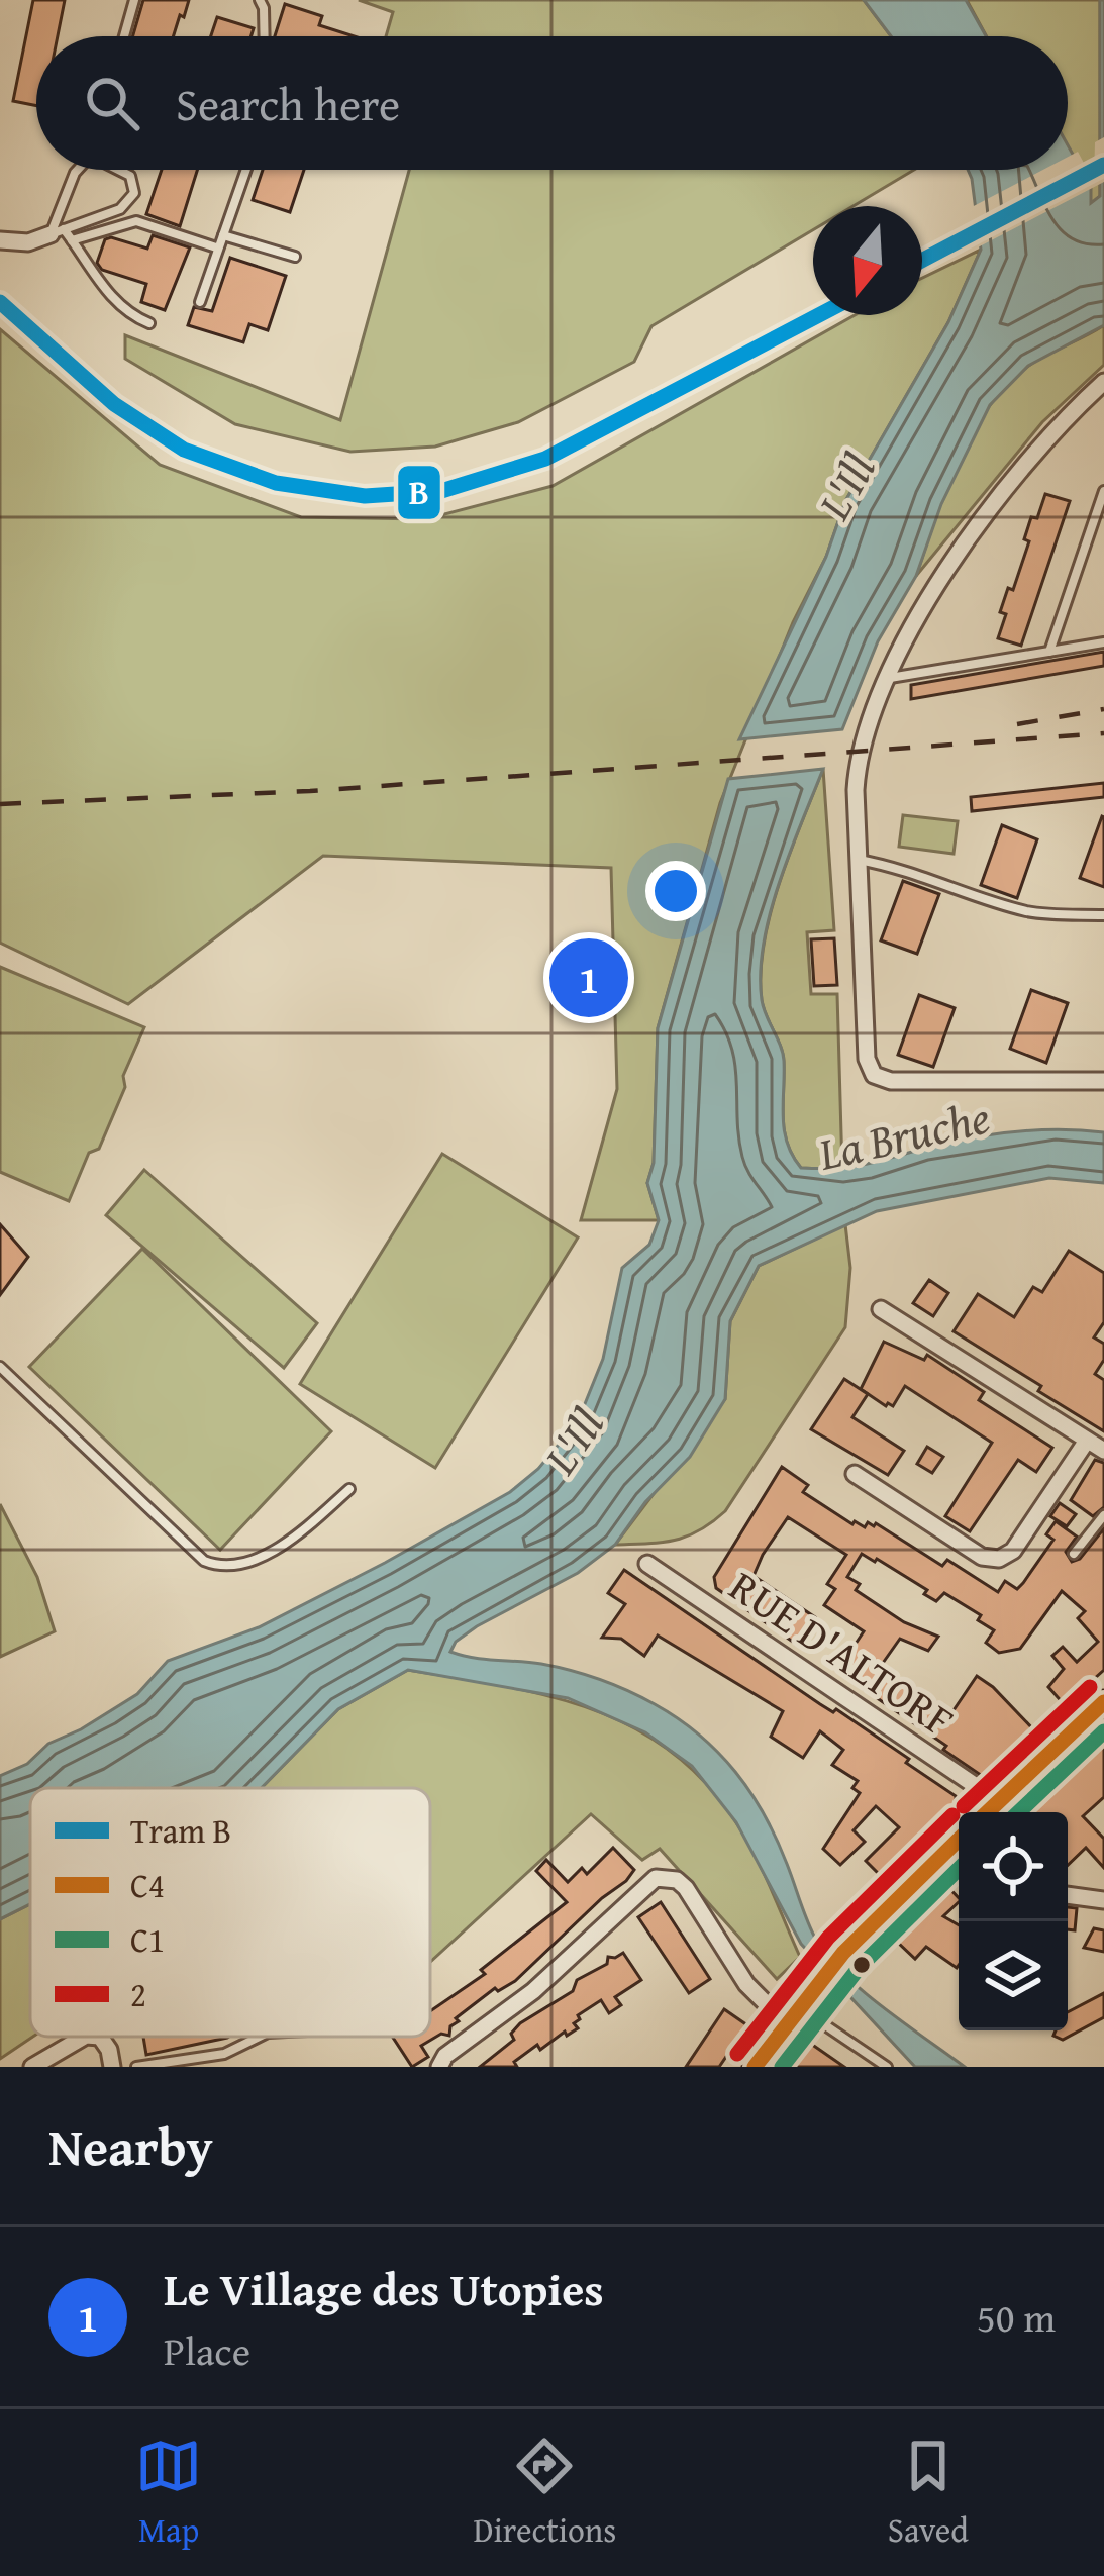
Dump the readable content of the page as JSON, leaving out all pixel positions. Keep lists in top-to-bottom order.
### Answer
{
  "streets": {
    "street": ["RUE D'ALTORF"]
  },
  "water": ["L'Ill", "La Bruche"],
  "lines": [
    "tram line B",
    "transit line 2",
    "transit line C4",
    "transit line C1"
  ],
  "legend": [
    "Tram B",
    "C4",
    "C1",
    "2"
  ],
  "north": "bottom",
  "page": {
    "search": "Search here",
    "pins": "1",
    "heading": "Nearby",
    "list": [
      {
        "mark": "1",
        "name": "Le Village des Utopies",
        "note": "Place",
        "value": "50 m"
      }
    ],
    "nav": ["Map", "Directions", "Saved"]
  }
}
